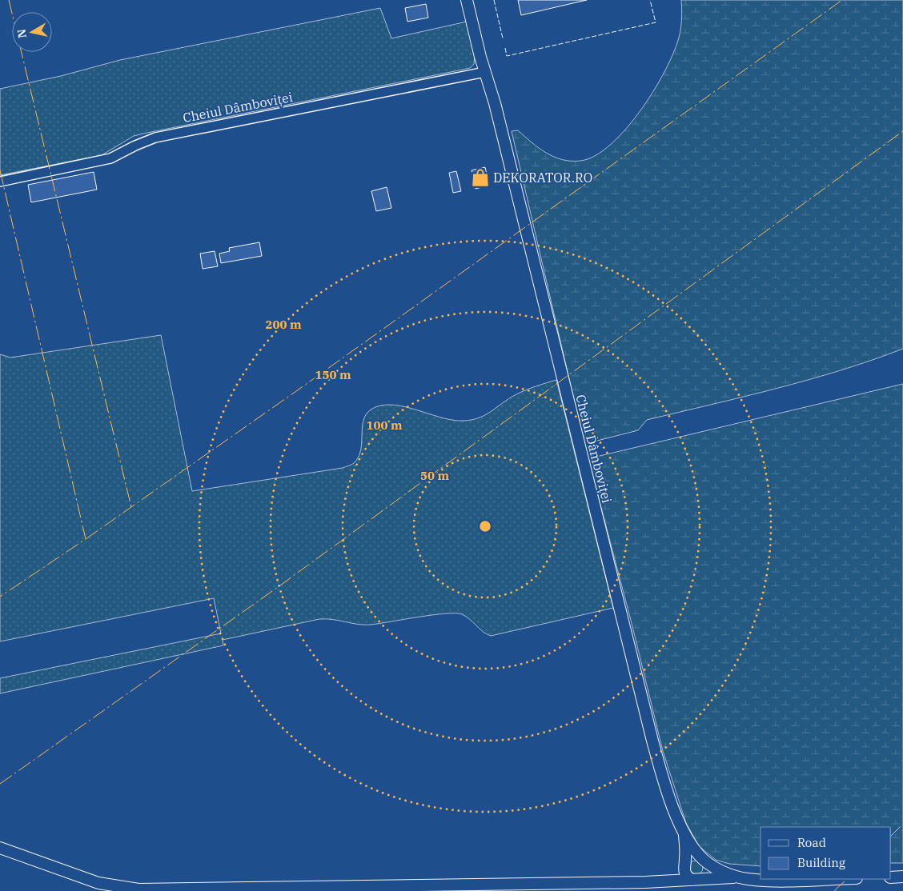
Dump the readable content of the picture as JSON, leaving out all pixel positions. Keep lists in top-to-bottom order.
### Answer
{
  "streets": {
    "street": ["Cheiul Dâmboviței"]
  },
  "places": {
    "shop": ["DEKORATOR.RO"]
  },
  "legend": ["Road", "Building"],
  "north": "left",
  "rings": [
    "200 m",
    "150 m",
    "100 m",
    "50 m"
  ]
}
